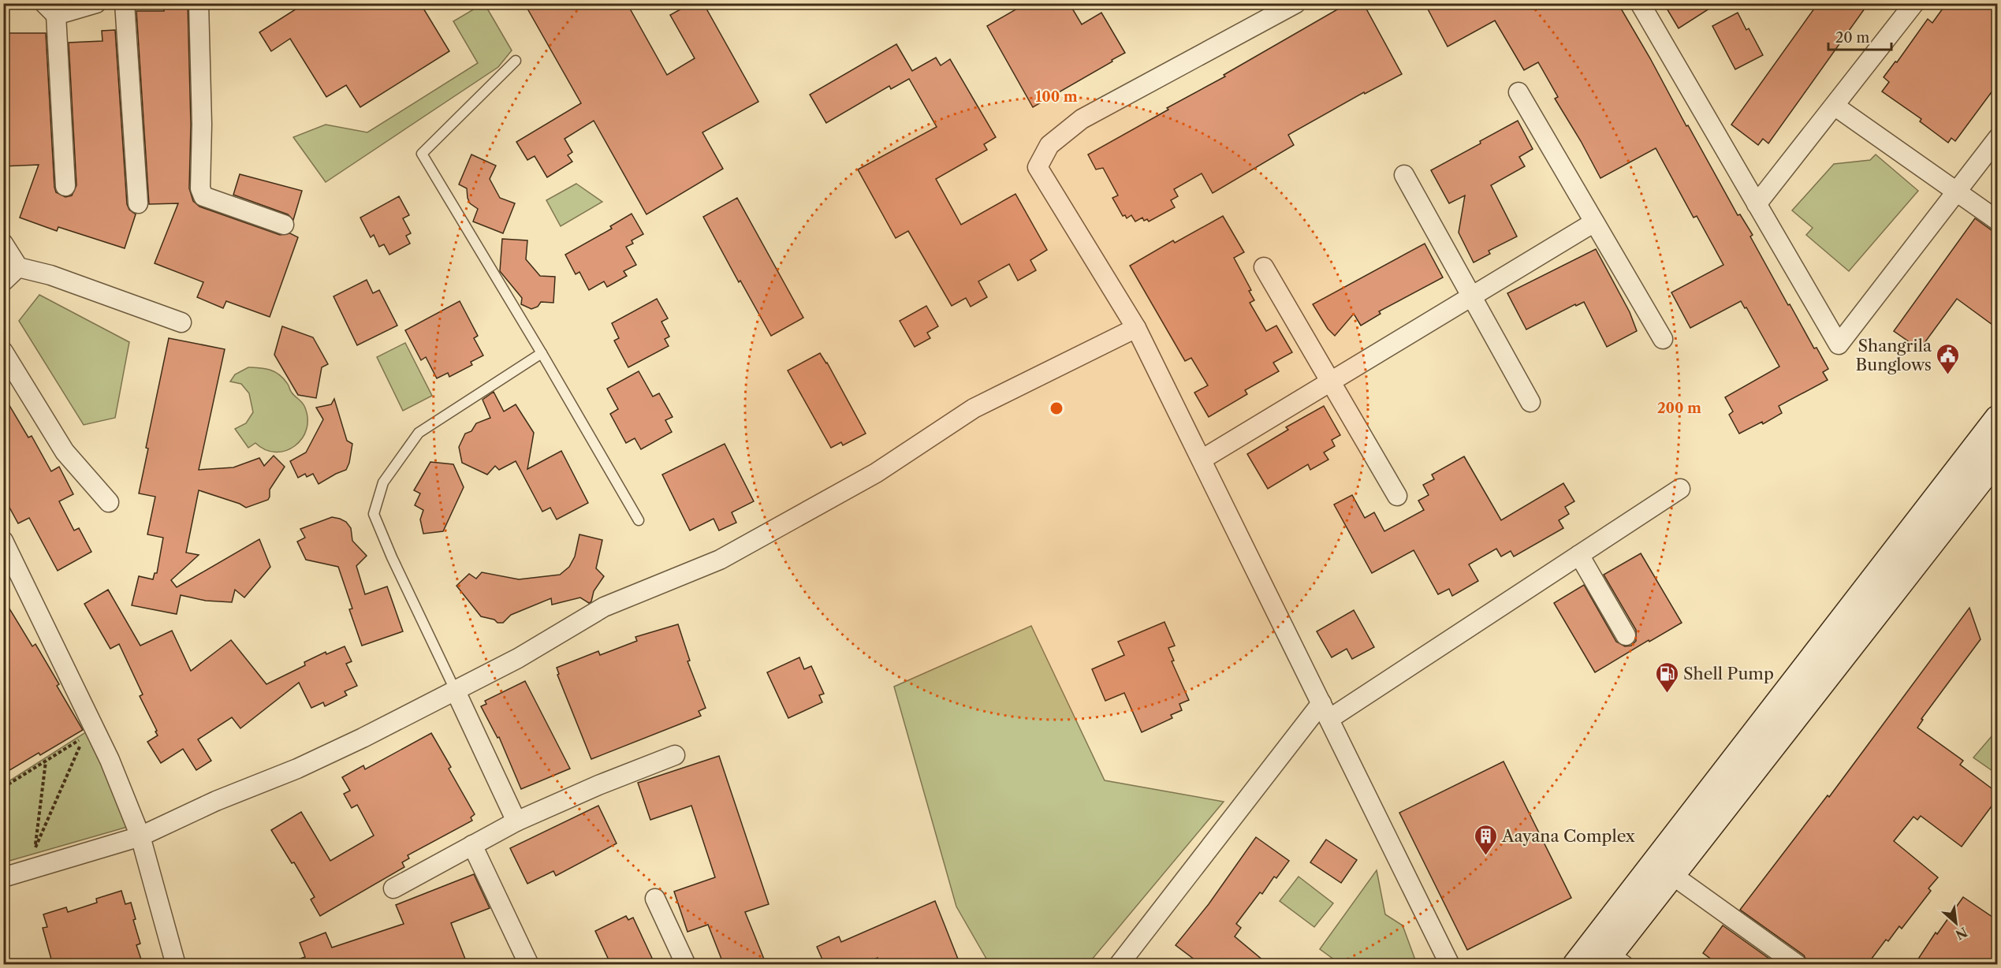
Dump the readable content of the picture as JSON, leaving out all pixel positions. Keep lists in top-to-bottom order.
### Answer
{
  "places": {
    "public building": ["Shangrila Bunglows"],
    "fuel station": ["Shell Pump"],
    "building": ["Aayana Complex"]
  },
  "scale_bar": "20 m",
  "north": "bottom right",
  "rings": ["100 m", "200 m"]
}
